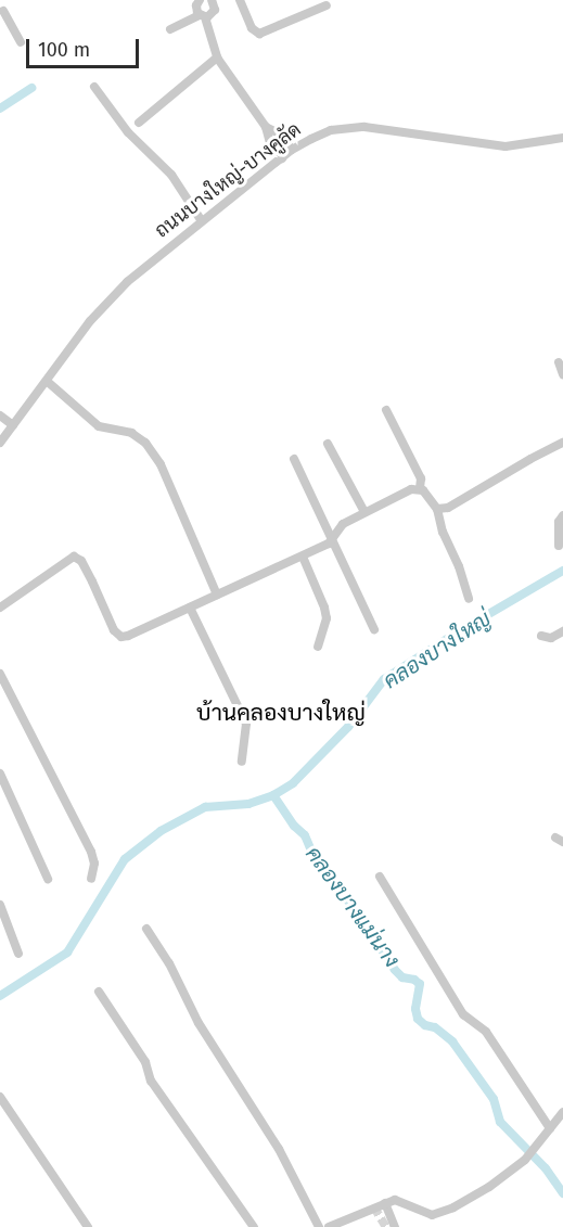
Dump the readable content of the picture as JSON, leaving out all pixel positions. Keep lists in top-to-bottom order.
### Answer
{
  "streets": {
    "street": ["ถนนบางใหญ่-บางคูลัด"]
  },
  "districts": ["บ้านคลองบางใหญ่"],
  "water": ["คลองบางใหญ่", "คลองบางแม่นาง"],
  "scale_bar": "100 m"
}
